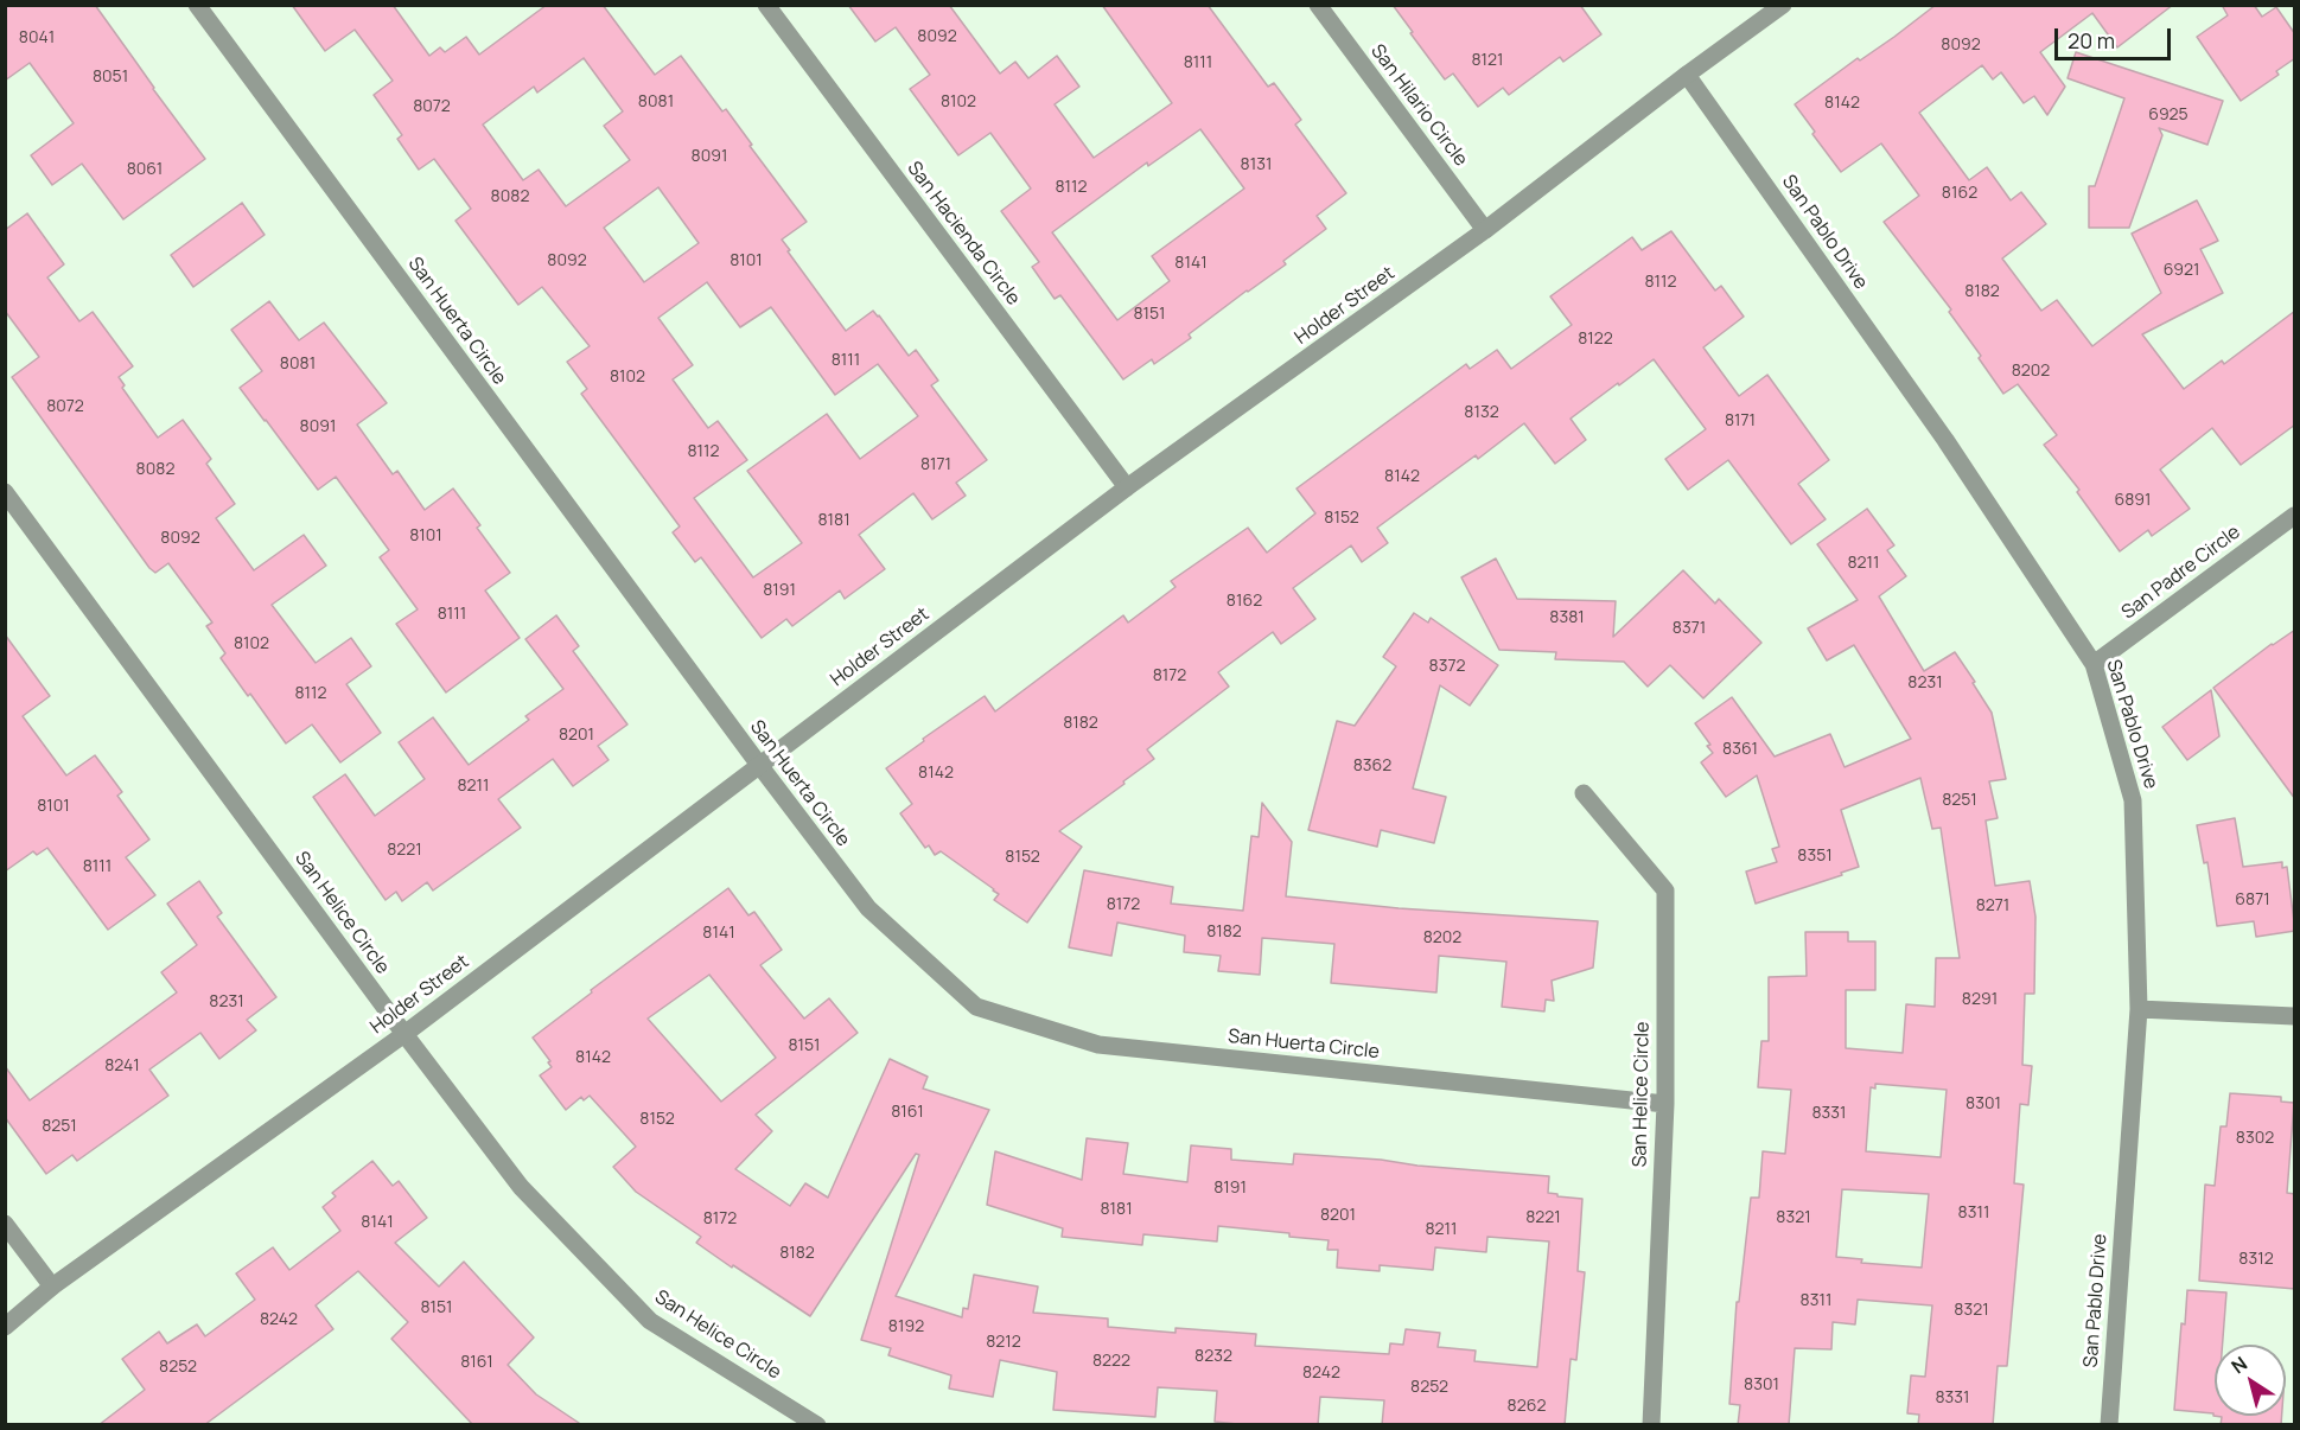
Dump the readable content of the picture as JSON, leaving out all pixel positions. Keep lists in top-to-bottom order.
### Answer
{
  "streets": {
    "street": [
      "San Hilario Circle",
      "San Pablo Drive",
      "San Hacienda Circle",
      "Holder Street",
      "San Huerta Circle",
      "San Padre Circle",
      "San Helice Circle"
    ]
  },
  "crossings": [
    ["San Hilario Circle", "Holder Street"],
    ["San Pablo Drive", "Holder Street"],
    ["San Pablo Drive", "San Padre Circle"],
    ["San Hacienda Circle", "Holder Street"],
    ["Holder Street", "San Huerta Circle"],
    ["Holder Street", "San Helice Circle"],
    ["San Huerta Circle", "San Helice Circle"]
  ],
  "house_numbers": [
    "8092",
    "8041",
    "8092",
    "8121",
    "8111",
    "8051",
    "8081",
    "8102",
    "8142",
    "8072",
    "6925",
    "8091",
    "8131",
    "8061",
    "8112",
    "8162",
    "8082",
    "8092",
    "8101",
    "8141",
    "6921",
    "8112",
    "8182",
    "8151",
    "8122",
    "8111",
    "8081",
    "8202",
    "8102",
    "8072",
    "8132",
    "8171",
    "8091",
    "8112",
    "8171",
    "8082",
    "8142",
    "6891",
    "8152",
    "8181",
    "8101",
    "8092",
    "8211",
    "8191",
    "8162",
    "8111",
    "8381",
    "8371",
    "8102",
    "8372",
    "8172",
    "8231",
    "8112",
    "8182",
    "8201",
    "8361",
    "8362",
    "8142",
    "8211",
    "8251",
    "8101",
    "8221",
    "8351",
    "8152",
    "8111",
    "6871",
    "8172",
    "8271",
    "8182",
    "8141",
    "8202",
    "8291",
    "8231",
    "8151",
    "8142",
    "8241",
    "8301",
    "8161",
    "8331",
    "8152",
    "8251",
    "8302",
    "8191",
    "8181",
    "8311",
    "8201",
    "8221",
    "8321",
    "8172",
    "8141",
    "8211",
    "8182",
    "8312",
    "8311",
    "8151",
    "8321",
    "8242",
    "8192",
    "8212",
    "8232",
    "8222",
    "8161",
    "8252",
    "8242",
    "8301",
    "8252",
    "8331",
    "8262"
  ],
  "scale_bar": "20 m",
  "north": "top left"
}
